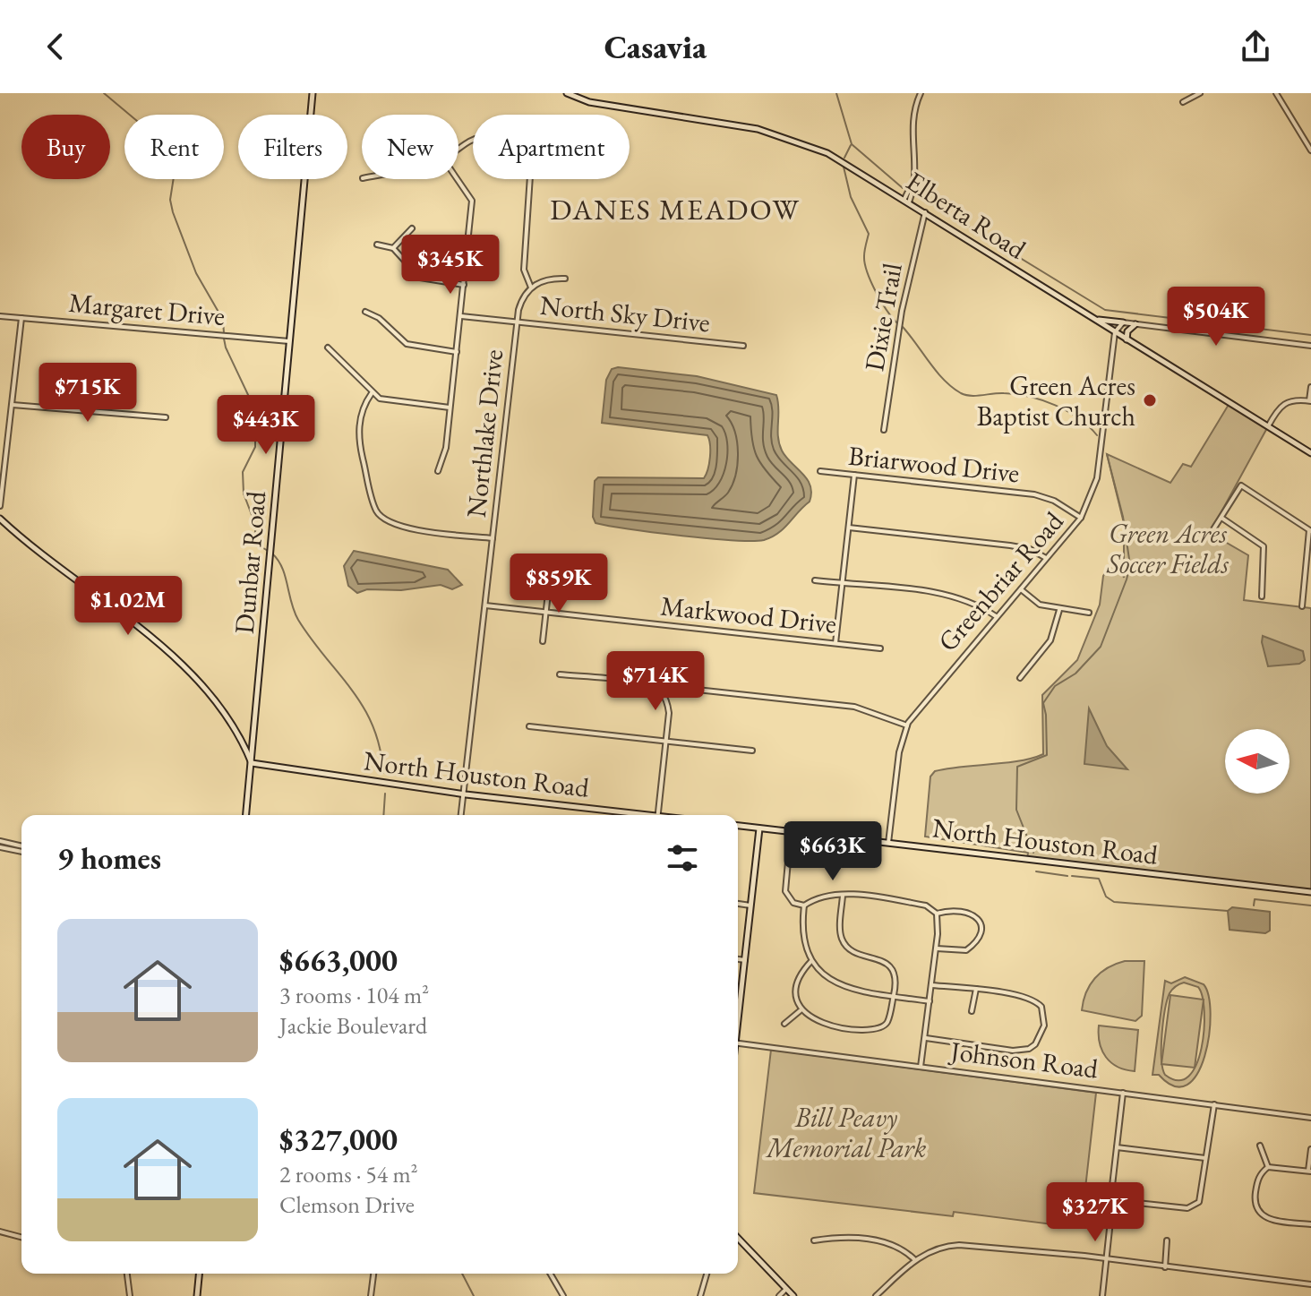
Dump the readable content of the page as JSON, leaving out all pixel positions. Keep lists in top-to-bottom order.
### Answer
{
  "streets": {
    "street": [
      "Elberta Road",
      "Margaret Drive",
      "North Sky Drive",
      "Dixie Trail",
      "Northlake Drive",
      "Briarwood Drive",
      "Dunbar Road",
      "Greenbriar Road",
      "Markwood Drive",
      "North Houston Road",
      "Johnson Road"
    ]
  },
  "crossings": [
    ["Elberta Road", "Dixie Trail"],
    ["Elberta Road", "Greenbriar Road"],
    ["Margaret Drive", "Dunbar Road"],
    ["North Sky Drive", "Northlake Drive"],
    ["Northlake Drive", "Markwood Drive"],
    ["Northlake Drive", "North Houston Road"],
    ["Briarwood Drive", "Greenbriar Road"],
    ["Dunbar Road", "North Houston Road"],
    ["Greenbriar Road", "North Houston Road"]
  ],
  "districts": ["DANES MEADOW"],
  "parks": ["Green Acres Soccer Fields", "Bill Peavy Memorial Park"],
  "places": ["Green Acres Baptist Church"],
  "north": "left",
  "page": {
    "header": "Casavia",
    "chip": [
      "Buy",
      "Rent",
      "Filters",
      "New",
      "Apartment"
    ],
    "price": [
      "$345K",
      "$504K",
      "$715K",
      "$443K",
      "$859K",
      "$1.02M",
      "$714K",
      "$663K",
      "$327K"
    ],
    "heading": "9 homes",
    "list": [
      {
        "name": "$663,000",
        "note": "3 rooms · 104 m² · Jackie Boulevard"
      },
      {
        "name": "$327,000",
        "note": "2 rooms · 54 m² · Clemson Drive"
      }
    ]
  }
}
